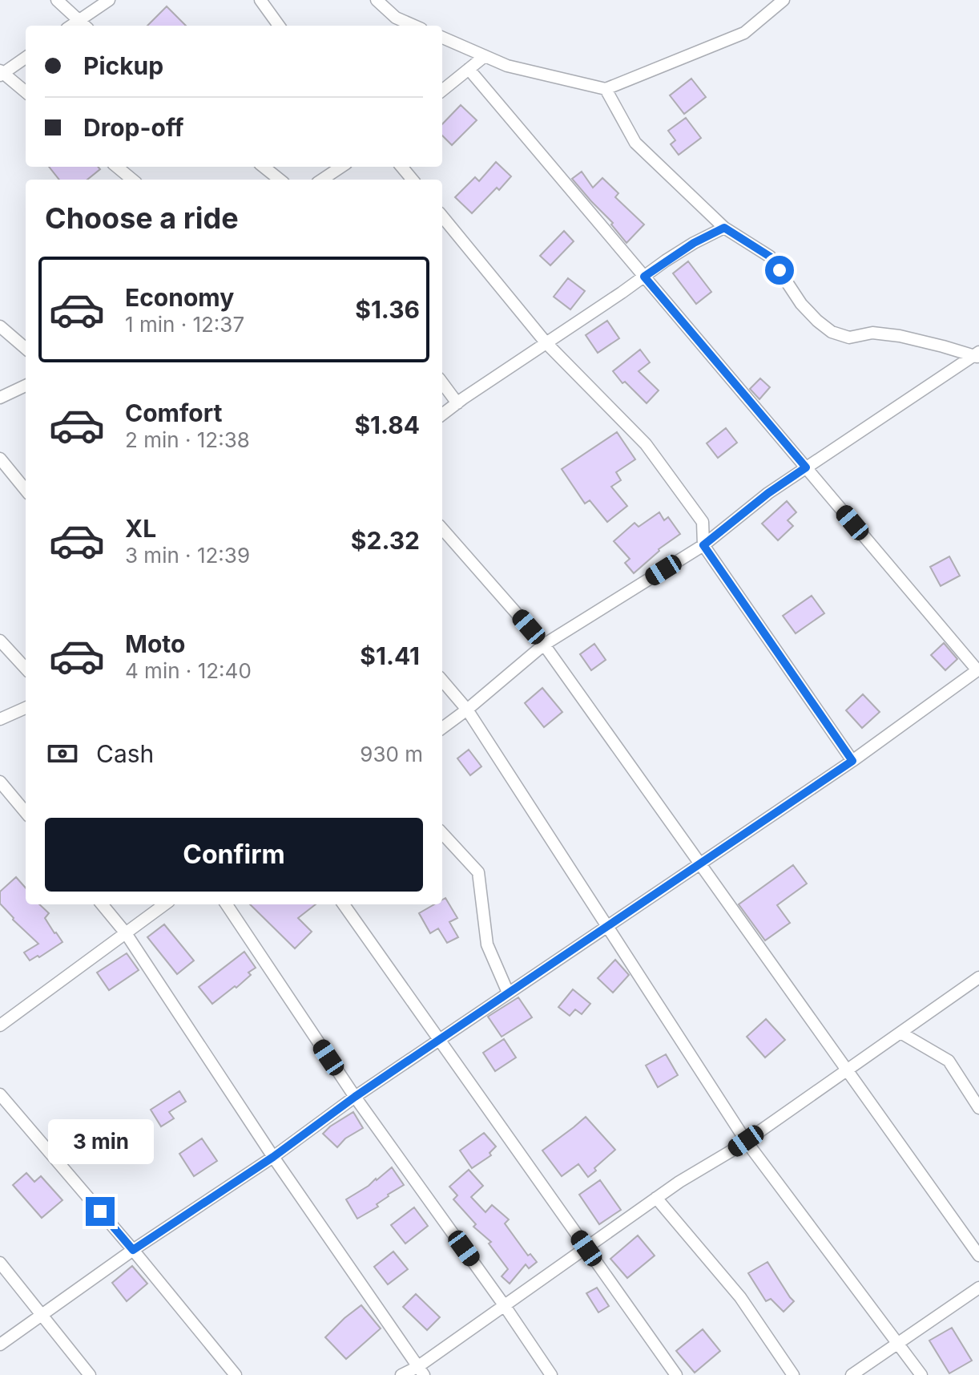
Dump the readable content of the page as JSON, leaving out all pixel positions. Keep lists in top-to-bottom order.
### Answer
{
  "page": {
    "banner": ["Pickup", "Drop-off"],
    "heading": "Choose a ride",
    "list": [
      {
        "name": "Economy",
        "note": "1 min · 12:37",
        "value": "$1.36"
      },
      {
        "name": "Comfort",
        "note": "2 min · 12:38",
        "value": "$1.84"
      },
      {
        "name": "XL",
        "note": "3 min · 12:39",
        "value": "$2.32"
      },
      {
        "name": "Moto",
        "note": "4 min · 12:40",
        "value": "$1.41"
      }
    ],
    "pay": ["Cash", "930 m"],
    "buttons": "Confirm",
    "bubble": "3 min"
  }
}
